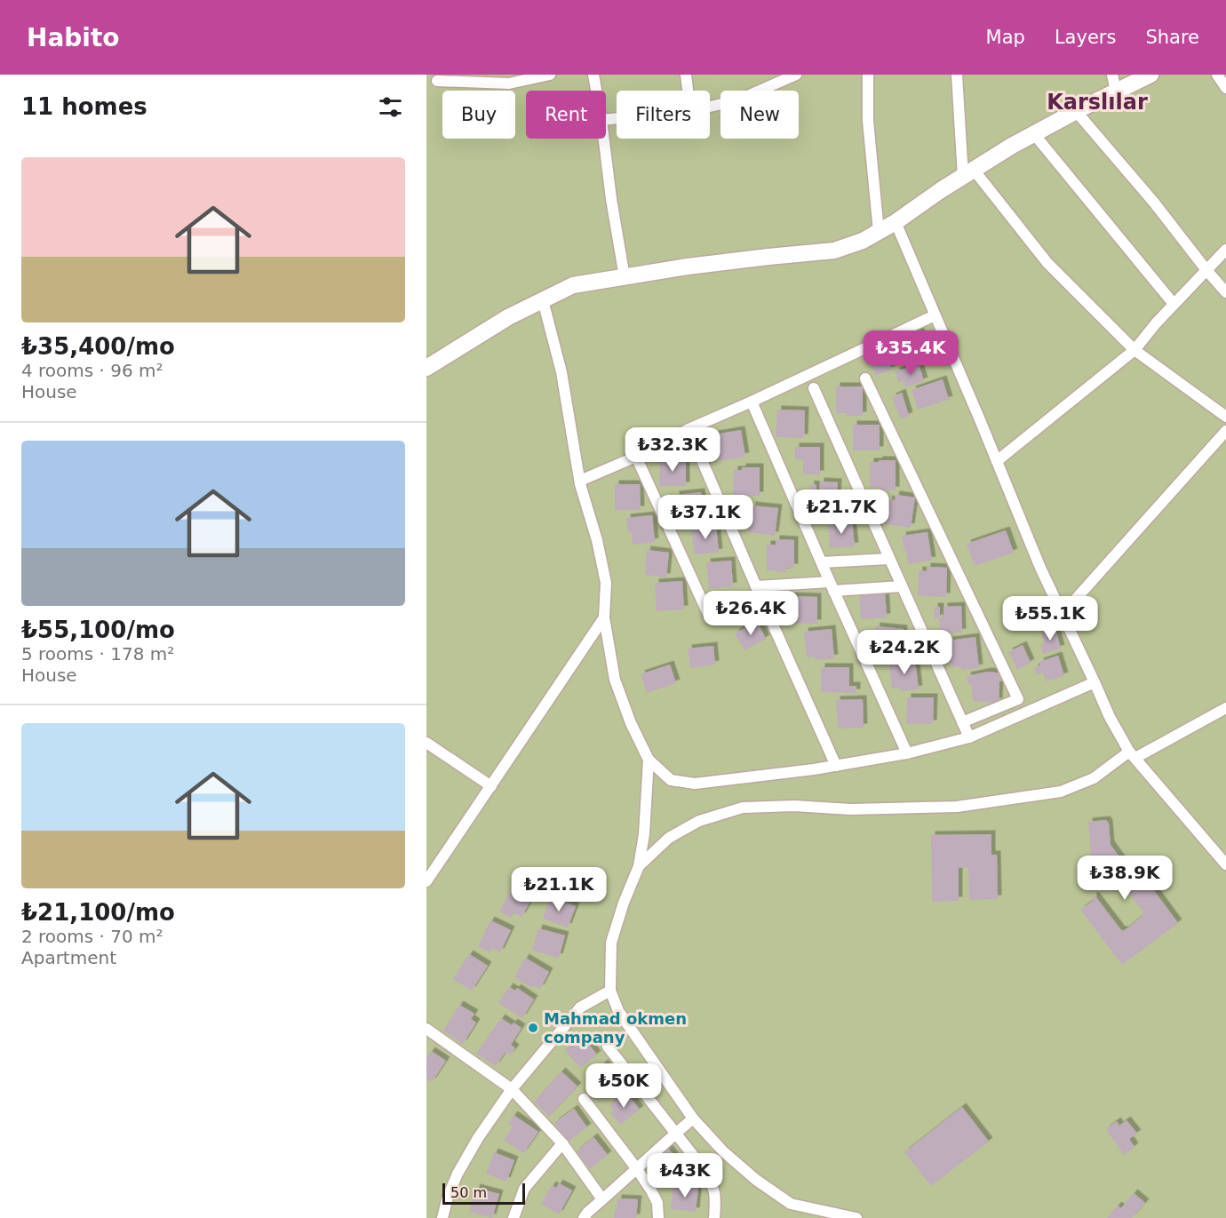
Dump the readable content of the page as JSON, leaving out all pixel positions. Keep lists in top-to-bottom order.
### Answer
{
  "districts": ["Karslılar"],
  "places": ["Mahmad okmen company"],
  "scale_bar": "50 m",
  "page": {
    "header": "Habito",
    "nav": ["Map", "Layers", "Share"],
    "heading": "11 homes",
    "chip": [
      "Buy",
      "Rent",
      "Filters",
      "New"
    ],
    "list": [
      {
        "name": "₺35,400/mo",
        "note": "4 rooms · 96 m² · House"
      },
      {
        "name": "₺55,100/mo",
        "note": "5 rooms · 178 m² · House"
      },
      {
        "name": "₺21,100/mo",
        "note": "2 rooms · 70 m² · Apartment"
      }
    ],
    "price": [
      "₺35.4K",
      "₺32.3K",
      "₺21.7K",
      "₺37.1K",
      "₺26.4K",
      "₺55.1K",
      "₺24.2K",
      "₺38.9K",
      "₺21.1K",
      "₺50K",
      "₺43K"
    ],
    "scale": "50 m"
  }
}
